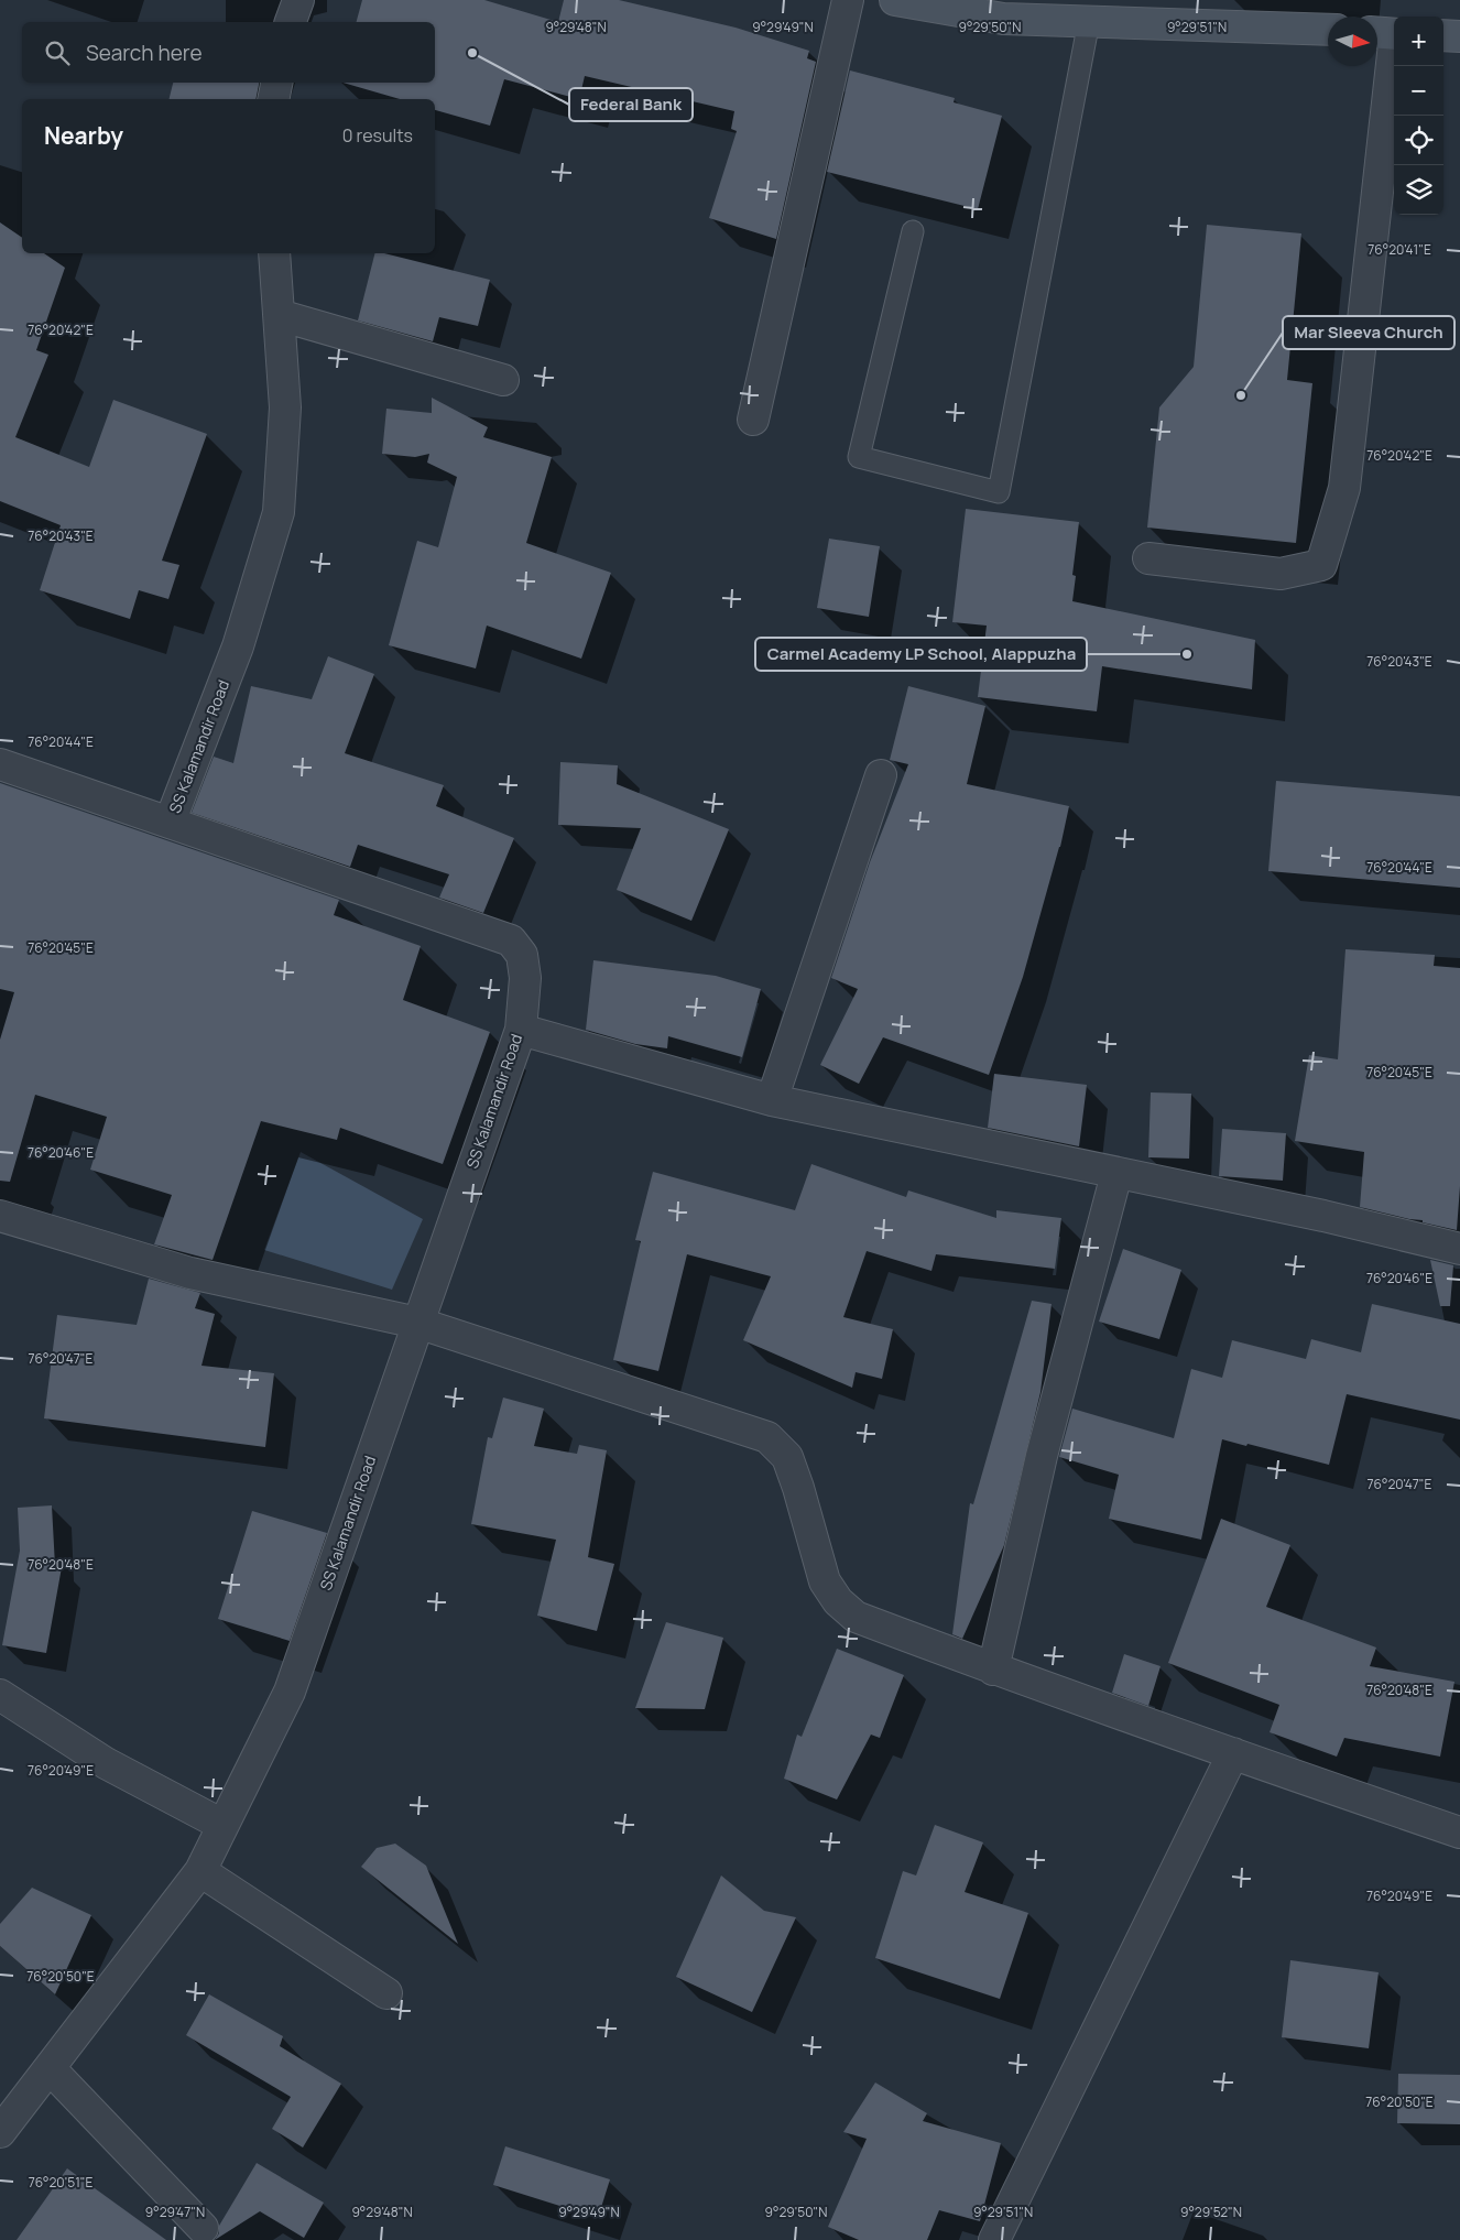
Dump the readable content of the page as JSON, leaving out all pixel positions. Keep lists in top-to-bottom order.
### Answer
{
  "streets": {
    "street": ["SS Kalamandir Road"]
  },
  "places": ["Federal Bank", "Mar Sleeva Church", "Carmel Academy LP School, Alappuzha"],
  "north": "right",
  "page": {
    "map_buttons": ["+", "−"],
    "search": "Search here",
    "heading": ["Nearby", "0 results"]
  },
  "coordinates": [
    "9°29'48\"N",
    "9°29'49\"N",
    "9°29'50\"N",
    "9°29'51\"N",
    "76°20'41\"E",
    "76°20'42\"E",
    "76°20'43\"E",
    "76°20'44\"E",
    "76°20'45\"E",
    "76°20'46\"E",
    "76°20'47\"E",
    "76°20'48\"E",
    "76°20'49\"E",
    "76°20'50\"E",
    "76°20'51\"E",
    "9°29'47\"N",
    "9°29'52\"N"
  ]
}
